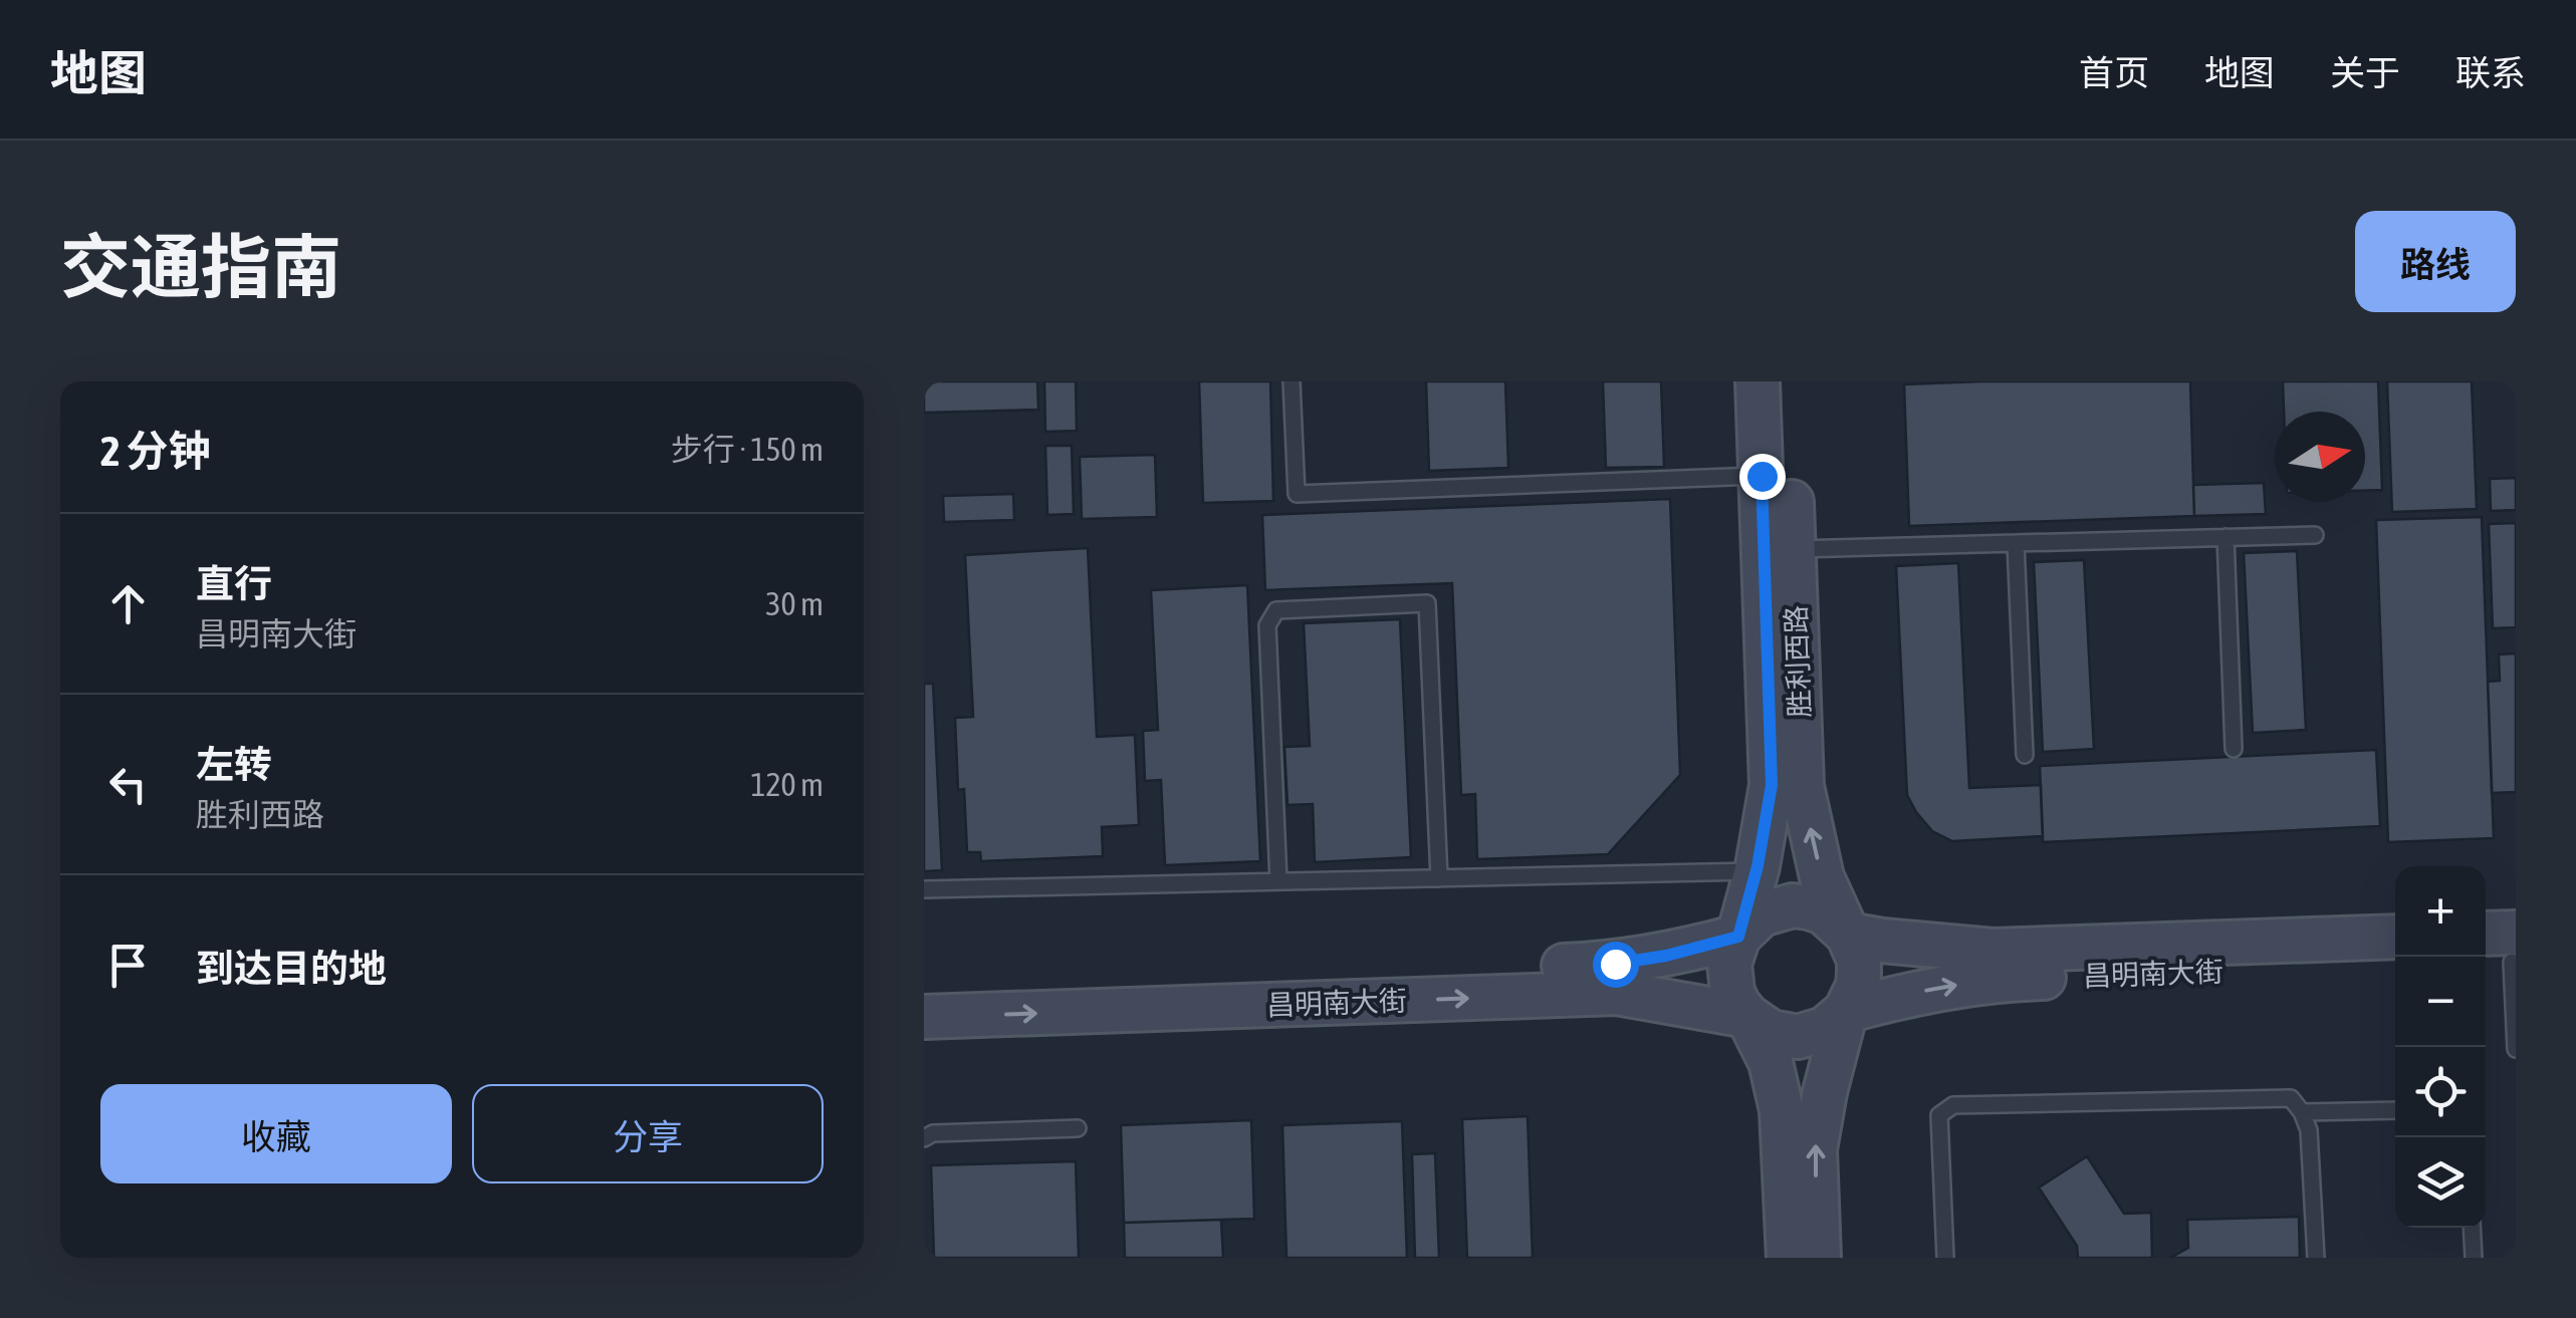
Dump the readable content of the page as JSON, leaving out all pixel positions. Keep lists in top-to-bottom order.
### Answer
{
  "streets": {
    "main road": ["胜利西路", "昌明南大街"]
  },
  "crossings": [
    ["胜利西路", "昌明南大街"]
  ],
  "north": "right",
  "page": {
    "header": "地图",
    "nav": [
      "首页",
      "地图",
      "关于",
      "联系"
    ],
    "title": "交通指南",
    "buttons": [
      "路线",
      ["收藏", "分享"]
    ],
    "heading": ["2 分钟", "步行 · 150 m"],
    "list": [
      ["直行", "昌明南大街", "30 m"],
      ["左转", "胜利西路", "120 m"],
      "到达目的地"
    ],
    "map_buttons": ["+", "−"]
  }
}
